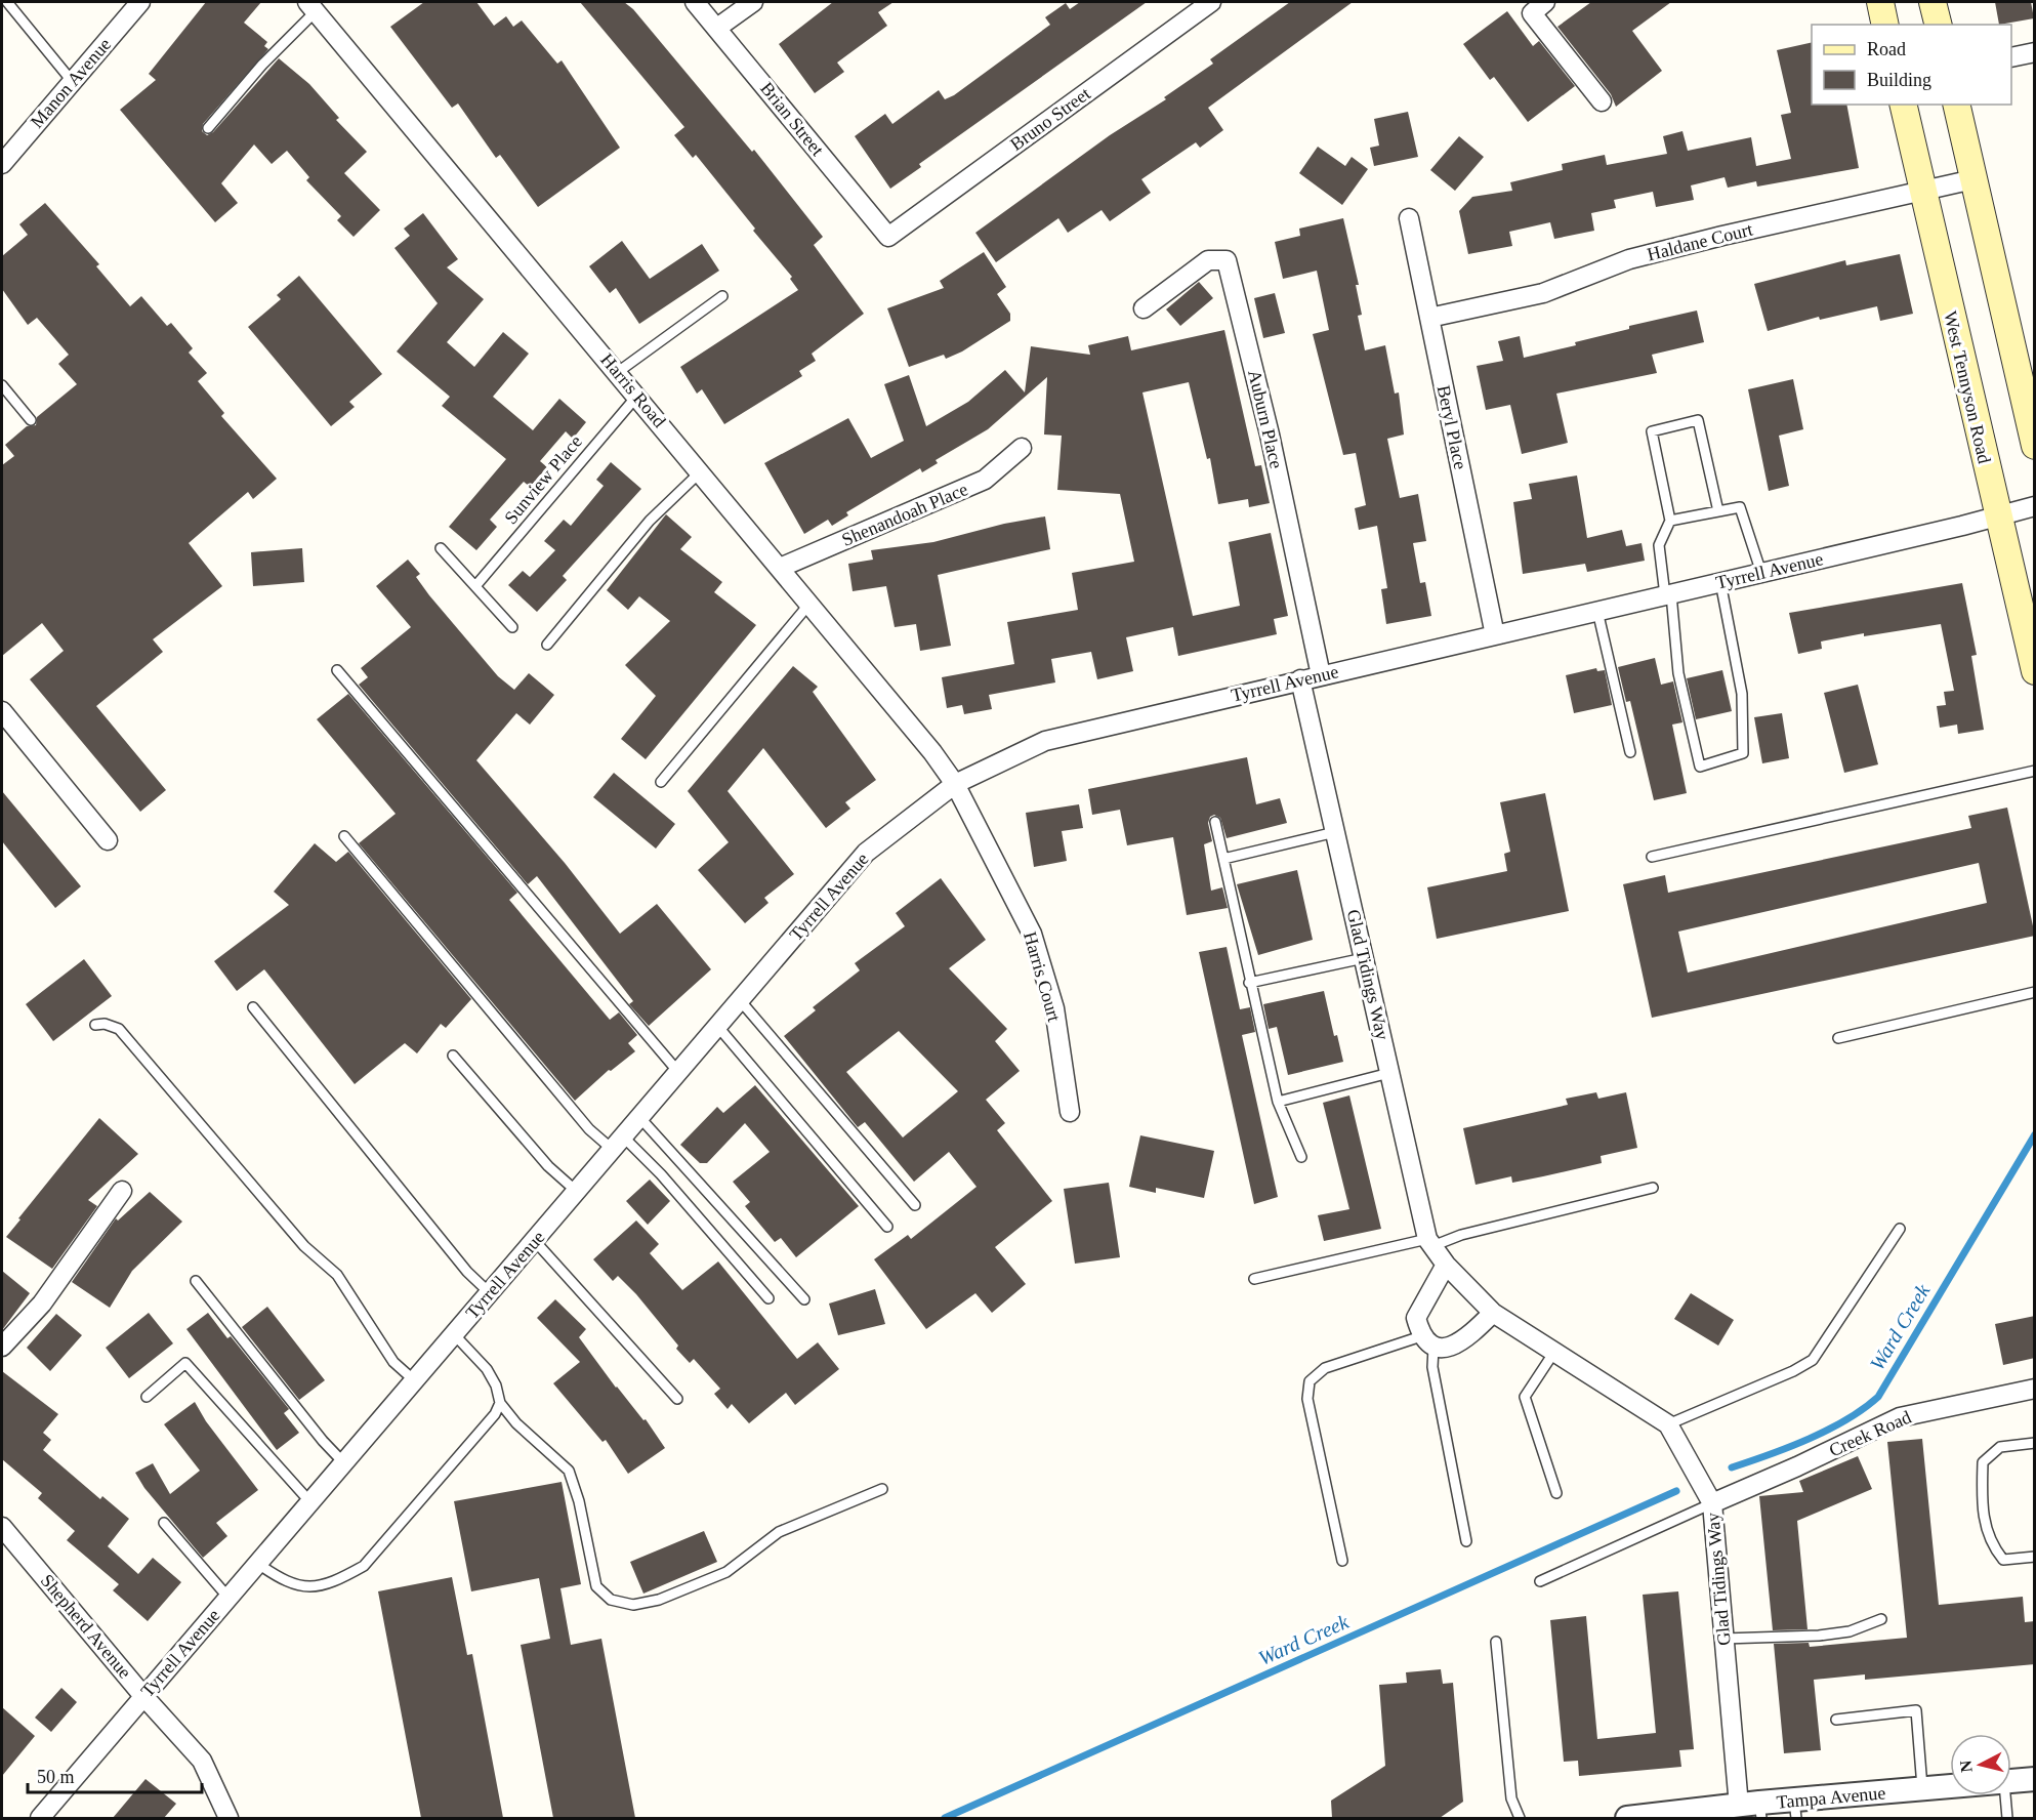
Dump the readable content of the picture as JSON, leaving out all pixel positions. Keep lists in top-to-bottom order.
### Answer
{
  "streets": {
    "main road": ["West Tennyson Road"],
    "street": [
      "Manon Avenue",
      "Brian Street",
      "Bruno Street",
      "Haldane Court",
      "Harris Road",
      "Auburn Place",
      "Beryl Place",
      "Shenandoah Place",
      "Tyrrell Avenue",
      "Glad Tidings Way",
      "Harris Court",
      "Creek Road",
      "Shepherd Avenue",
      "Tampa Avenue"
    ],
    "lane": ["Sunview Place"]
  },
  "crossings": [
    ["Brian Street", "Bruno Street"],
    ["Haldane Court", "West Tennyson Road"],
    ["Haldane Court", "Beryl Place"],
    ["West Tennyson Road", "Tyrrell Avenue"],
    ["Harris Road", "Sunview Place"],
    ["Harris Road", "Shenandoah Place"],
    ["Harris Road", "Tyrrell Avenue"],
    ["Harris Road", "Harris Court"],
    ["Auburn Place", "Tyrrell Avenue"],
    ["Beryl Place", "Tyrrell Avenue"],
    ["Tyrrell Avenue", "Glad Tidings Way"],
    ["Tyrrell Avenue", "Harris Court"],
    ["Tyrrell Avenue", "Shepherd Avenue"],
    ["Glad Tidings Way", "Creek Road"],
    ["Glad Tidings Way", "Tampa Avenue"]
  ],
  "water": ["Ward Creek"],
  "legend": ["Road", "Building"],
  "scale_bar": "50 m",
  "north": "left"
}
